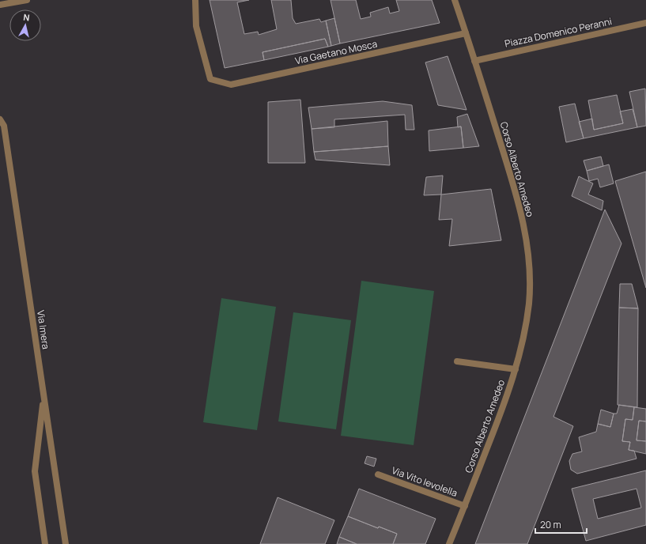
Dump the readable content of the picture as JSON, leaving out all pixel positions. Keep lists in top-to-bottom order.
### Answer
{
  "streets": {
    "street": [
      "Piazza Domenico Peranni",
      "Via Gaetano Mosca",
      "Corso Alberto Amedeo",
      "Via Imera",
      "Via Vito Ievolella"
    ]
  },
  "crossings": [
    ["Piazza Domenico Peranni", "Corso Alberto Amedeo"],
    ["Via Gaetano Mosca", "Corso Alberto Amedeo"],
    ["Corso Alberto Amedeo", "Via Vito Ievolella"]
  ],
  "scale_bar": "20 m",
  "north": "top"
}
